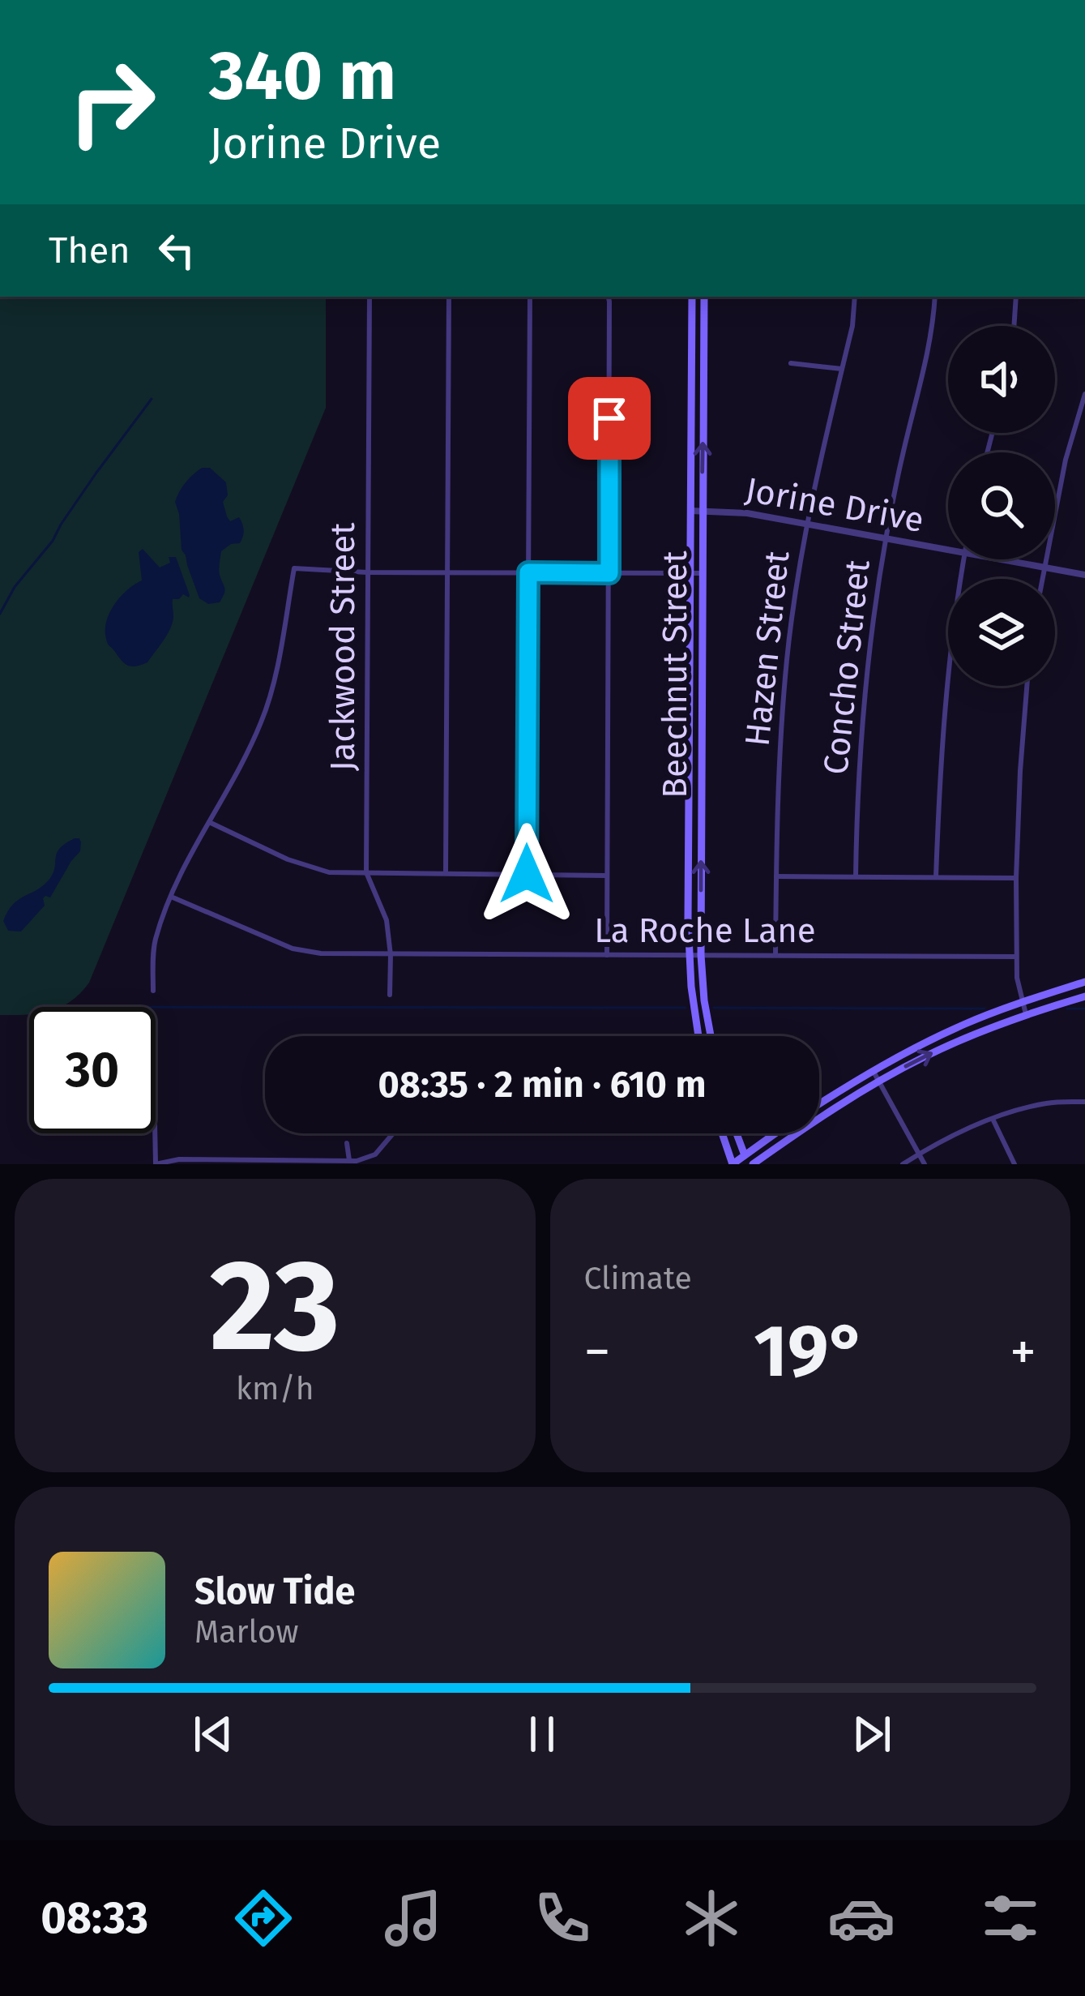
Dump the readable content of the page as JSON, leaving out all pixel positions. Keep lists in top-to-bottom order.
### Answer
{
  "streets": {
    "main road": ["Beechnut Street"],
    "street": [
      "Jorine Drive",
      "Jackwood Street",
      "Hazen Street",
      "Concho Street",
      "La Roche Lane"
    ]
  },
  "crossings": [
    ["Jorine Drive", "Hazen Street"],
    ["Jorine Drive", "Concho Street"],
    ["Jorine Drive", "Beechnut Street"],
    ["Jackwood Street", "La Roche Lane"],
    ["Hazen Street", "La Roche Lane"],
    ["Beechnut Street", "La Roche Lane"]
  ],
  "page": {
    "turn": ["340 m", "Jorine Drive"],
    "then": "Then",
    "limit": "30",
    "trip": "08:35 · 2 min · 610 m",
    "tile": [
      ["23", "km/h"],
      "Climate"
    ],
    "heat": ["−", "19°", "+"],
    "song": ["Slow Tide", "Marlow"],
    "tabs": "08:33"
  }
}
